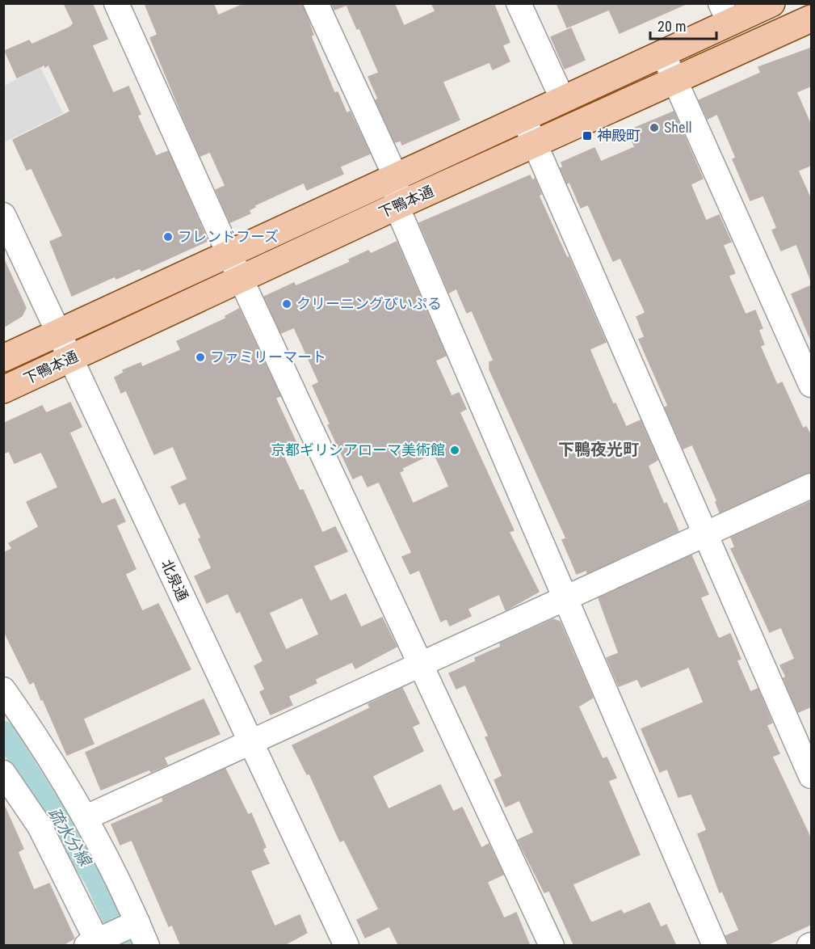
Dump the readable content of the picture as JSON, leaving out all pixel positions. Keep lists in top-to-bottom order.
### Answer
{
  "streets": {
    "main road": ["下鴨本通"],
    "street": ["北泉通"]
  },
  "crossings": [
    ["下鴨本通", "北泉通"]
  ],
  "districts": ["下鴨夜光町"],
  "water": ["疏水分線"],
  "places": {
    "other": [
      "Shell",
      "フレンドフーズ",
      "クリーニングぴいぷる",
      "ファミリーマート",
      "京都ギリシアローマ美術館"
    ],
    "transit": ["神殿町"]
  },
  "scale_bar": "20 m"
}
